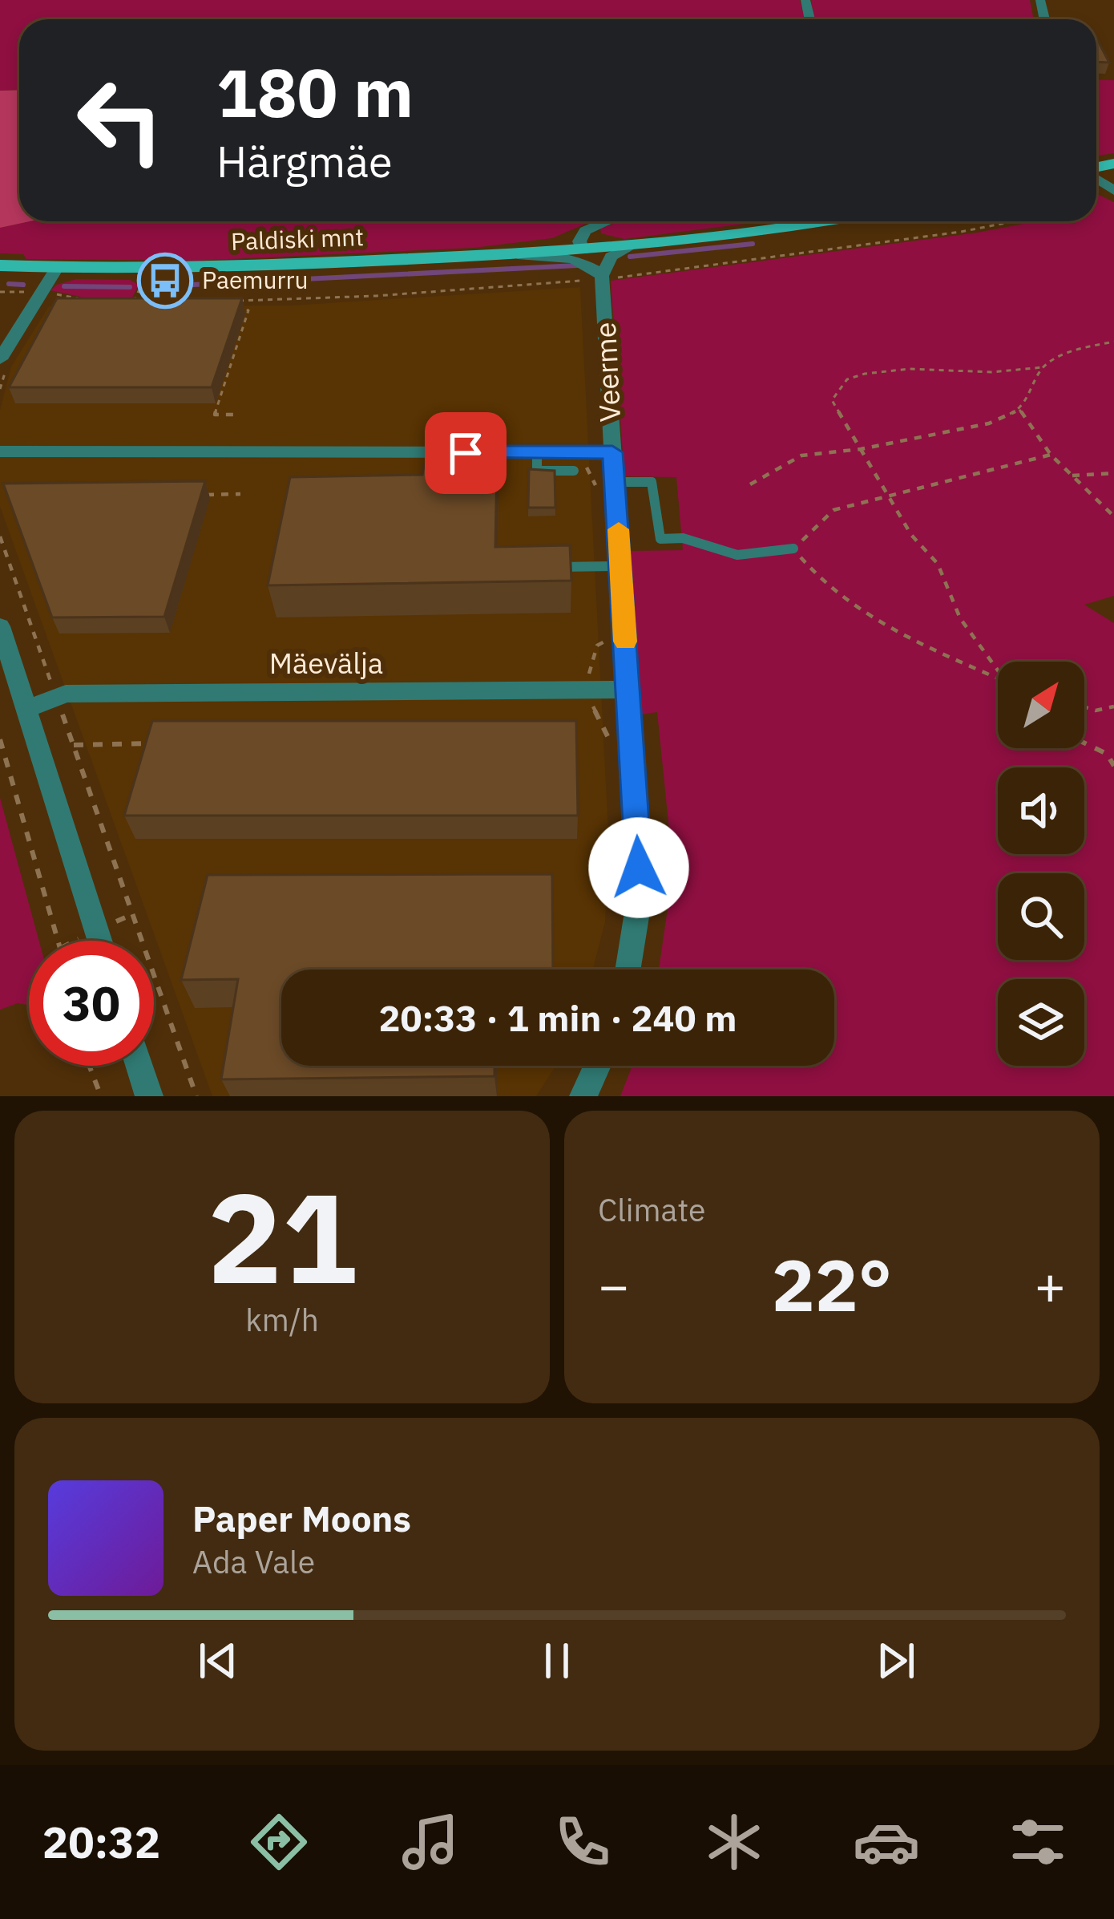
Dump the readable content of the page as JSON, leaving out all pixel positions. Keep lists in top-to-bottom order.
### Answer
{
  "streets": {
    "main road": ["Paldiski mnt"],
    "street": ["Veerme", "Mäevälja"]
  },
  "crossings": [
    ["Veerme", "Mäevälja"]
  ],
  "places": {
    "bus stop": ["Paemurru"]
  },
  "north": "top right",
  "page": {
    "turn": ["180 m", "Härgmäe"],
    "limit": "30",
    "trip": "20:33 · 1 min · 240 m",
    "tile": [
      ["21", "km/h"],
      "Climate"
    ],
    "heat": ["−", "22°", "+"],
    "song": ["Paper Moons", "Ada Vale"],
    "tabs": "20:32"
  }
}
